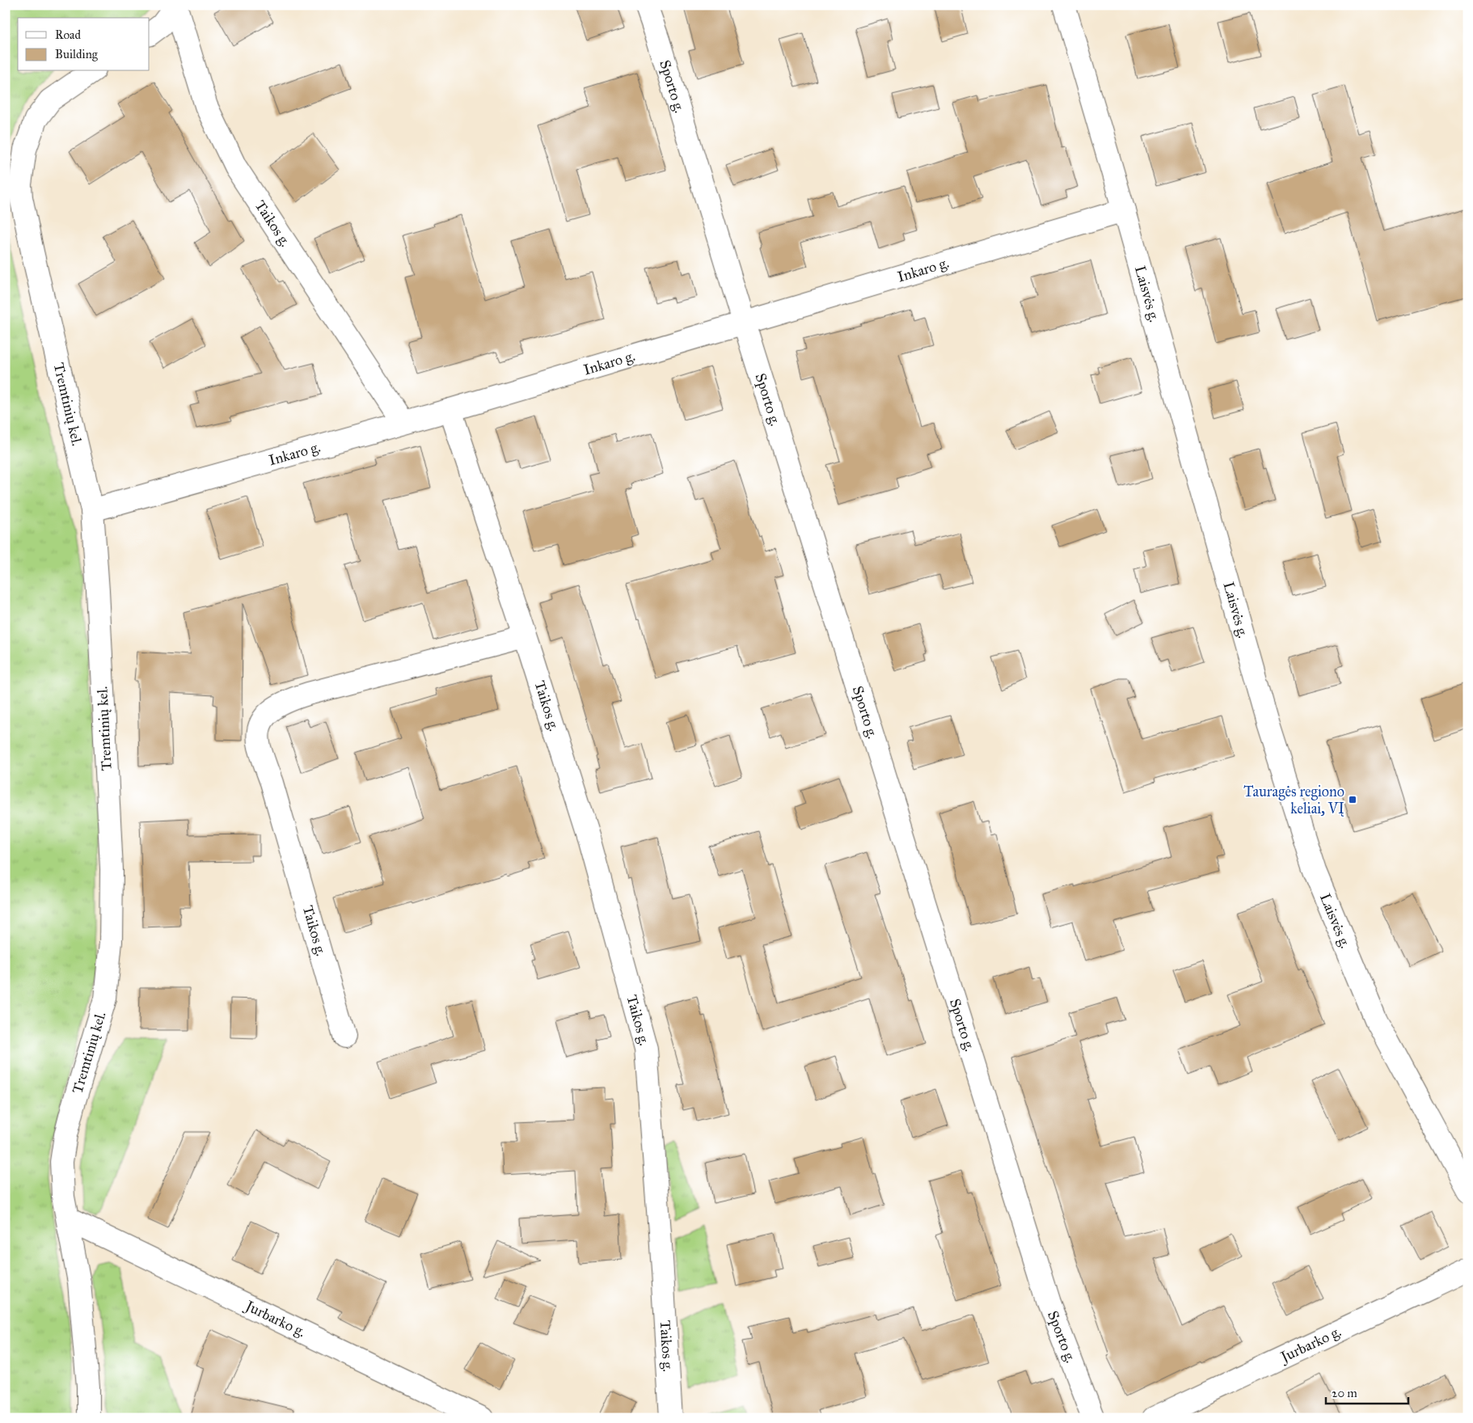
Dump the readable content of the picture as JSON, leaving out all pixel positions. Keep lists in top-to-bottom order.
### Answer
{
  "streets": {
    "street": [
      "Sporto g.",
      "Taikos g.",
      "Inkaro g.",
      "Laisvės g.",
      "Tremtinių kel.",
      "Jurbarko g."
    ]
  },
  "crossings": [
    ["Sporto g.", "Inkaro g."],
    ["Taikos g.", "Inkaro g."],
    ["Inkaro g.", "Laisvės g."],
    ["Inkaro g.", "Tremtinių kel."],
    ["Tremtinių kel.", "Jurbarko g."]
  ],
  "places": {
    "transit": ["Tauragės regiono keliai, VĮ"]
  },
  "legend": ["Road", "Building"],
  "scale_bar": "20 m"
}
